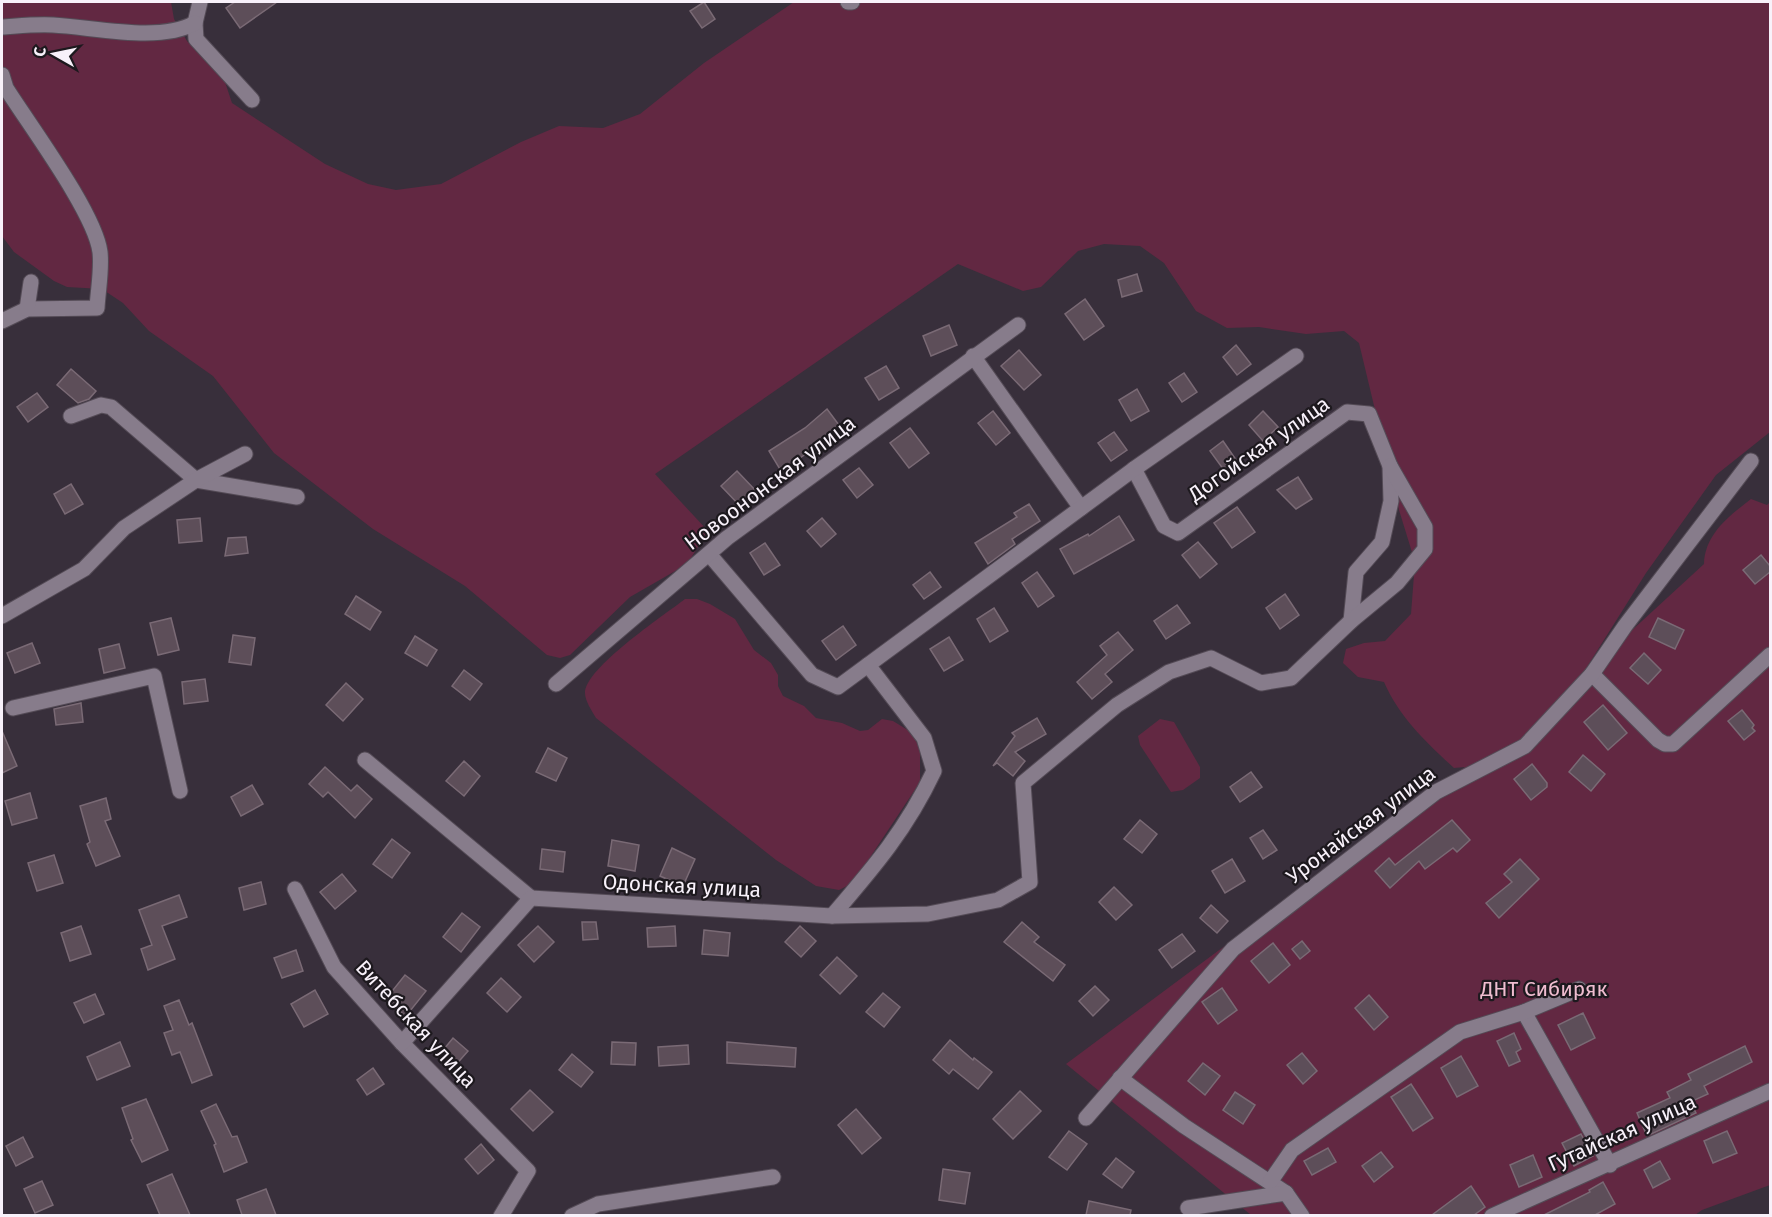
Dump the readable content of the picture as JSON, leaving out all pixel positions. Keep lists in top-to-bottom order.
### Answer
{
  "streets": {
    "street": [
      "Догойская улица",
      "Новоононская улица",
      "Уронайская улица",
      "Одонская улица",
      "Витебская улица",
      "Гутайская улица"
    ]
  },
  "crossings": [
    ["Догойская улица", "Одонская улица"]
  ],
  "parks": ["ДНТ Сибиряк"],
  "north": "left"
}
